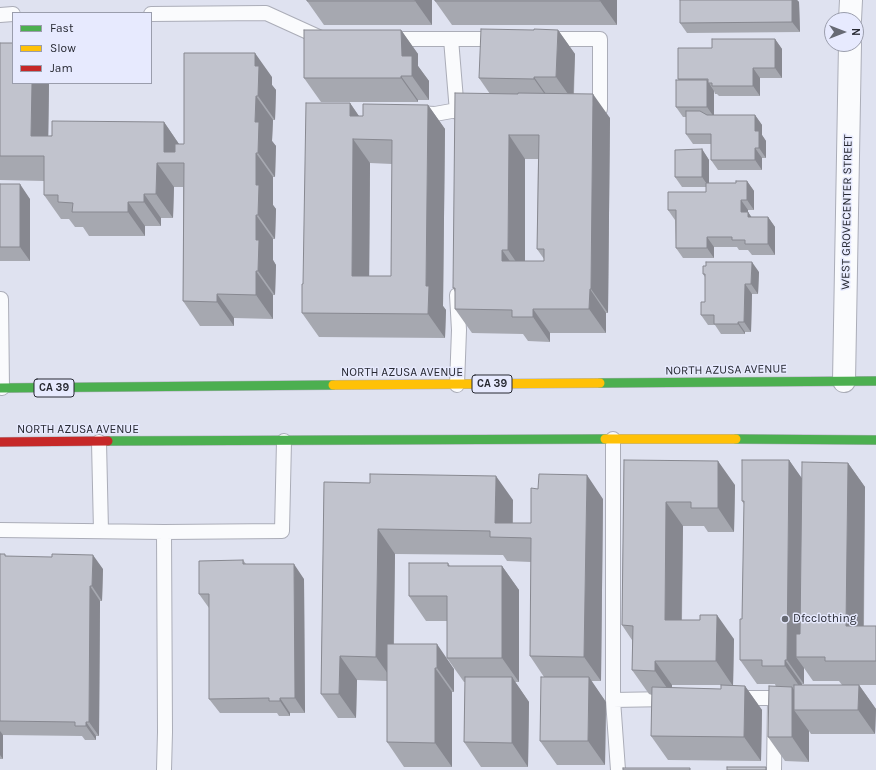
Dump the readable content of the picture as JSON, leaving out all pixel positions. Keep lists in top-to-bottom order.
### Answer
{
  "streets": {
    "main road": ["NORTH AZUSA AVENUE", "CA 39"],
    "street": ["WEST GROVECENTER STREET"]
  },
  "crossings": [
    ["WEST GROVECENTER STREET", "NORTH AZUSA AVENUE"]
  ],
  "places": ["Dfcclothing"],
  "legend": ["Fast", "Slow", "Jam"],
  "north": "right"
}
